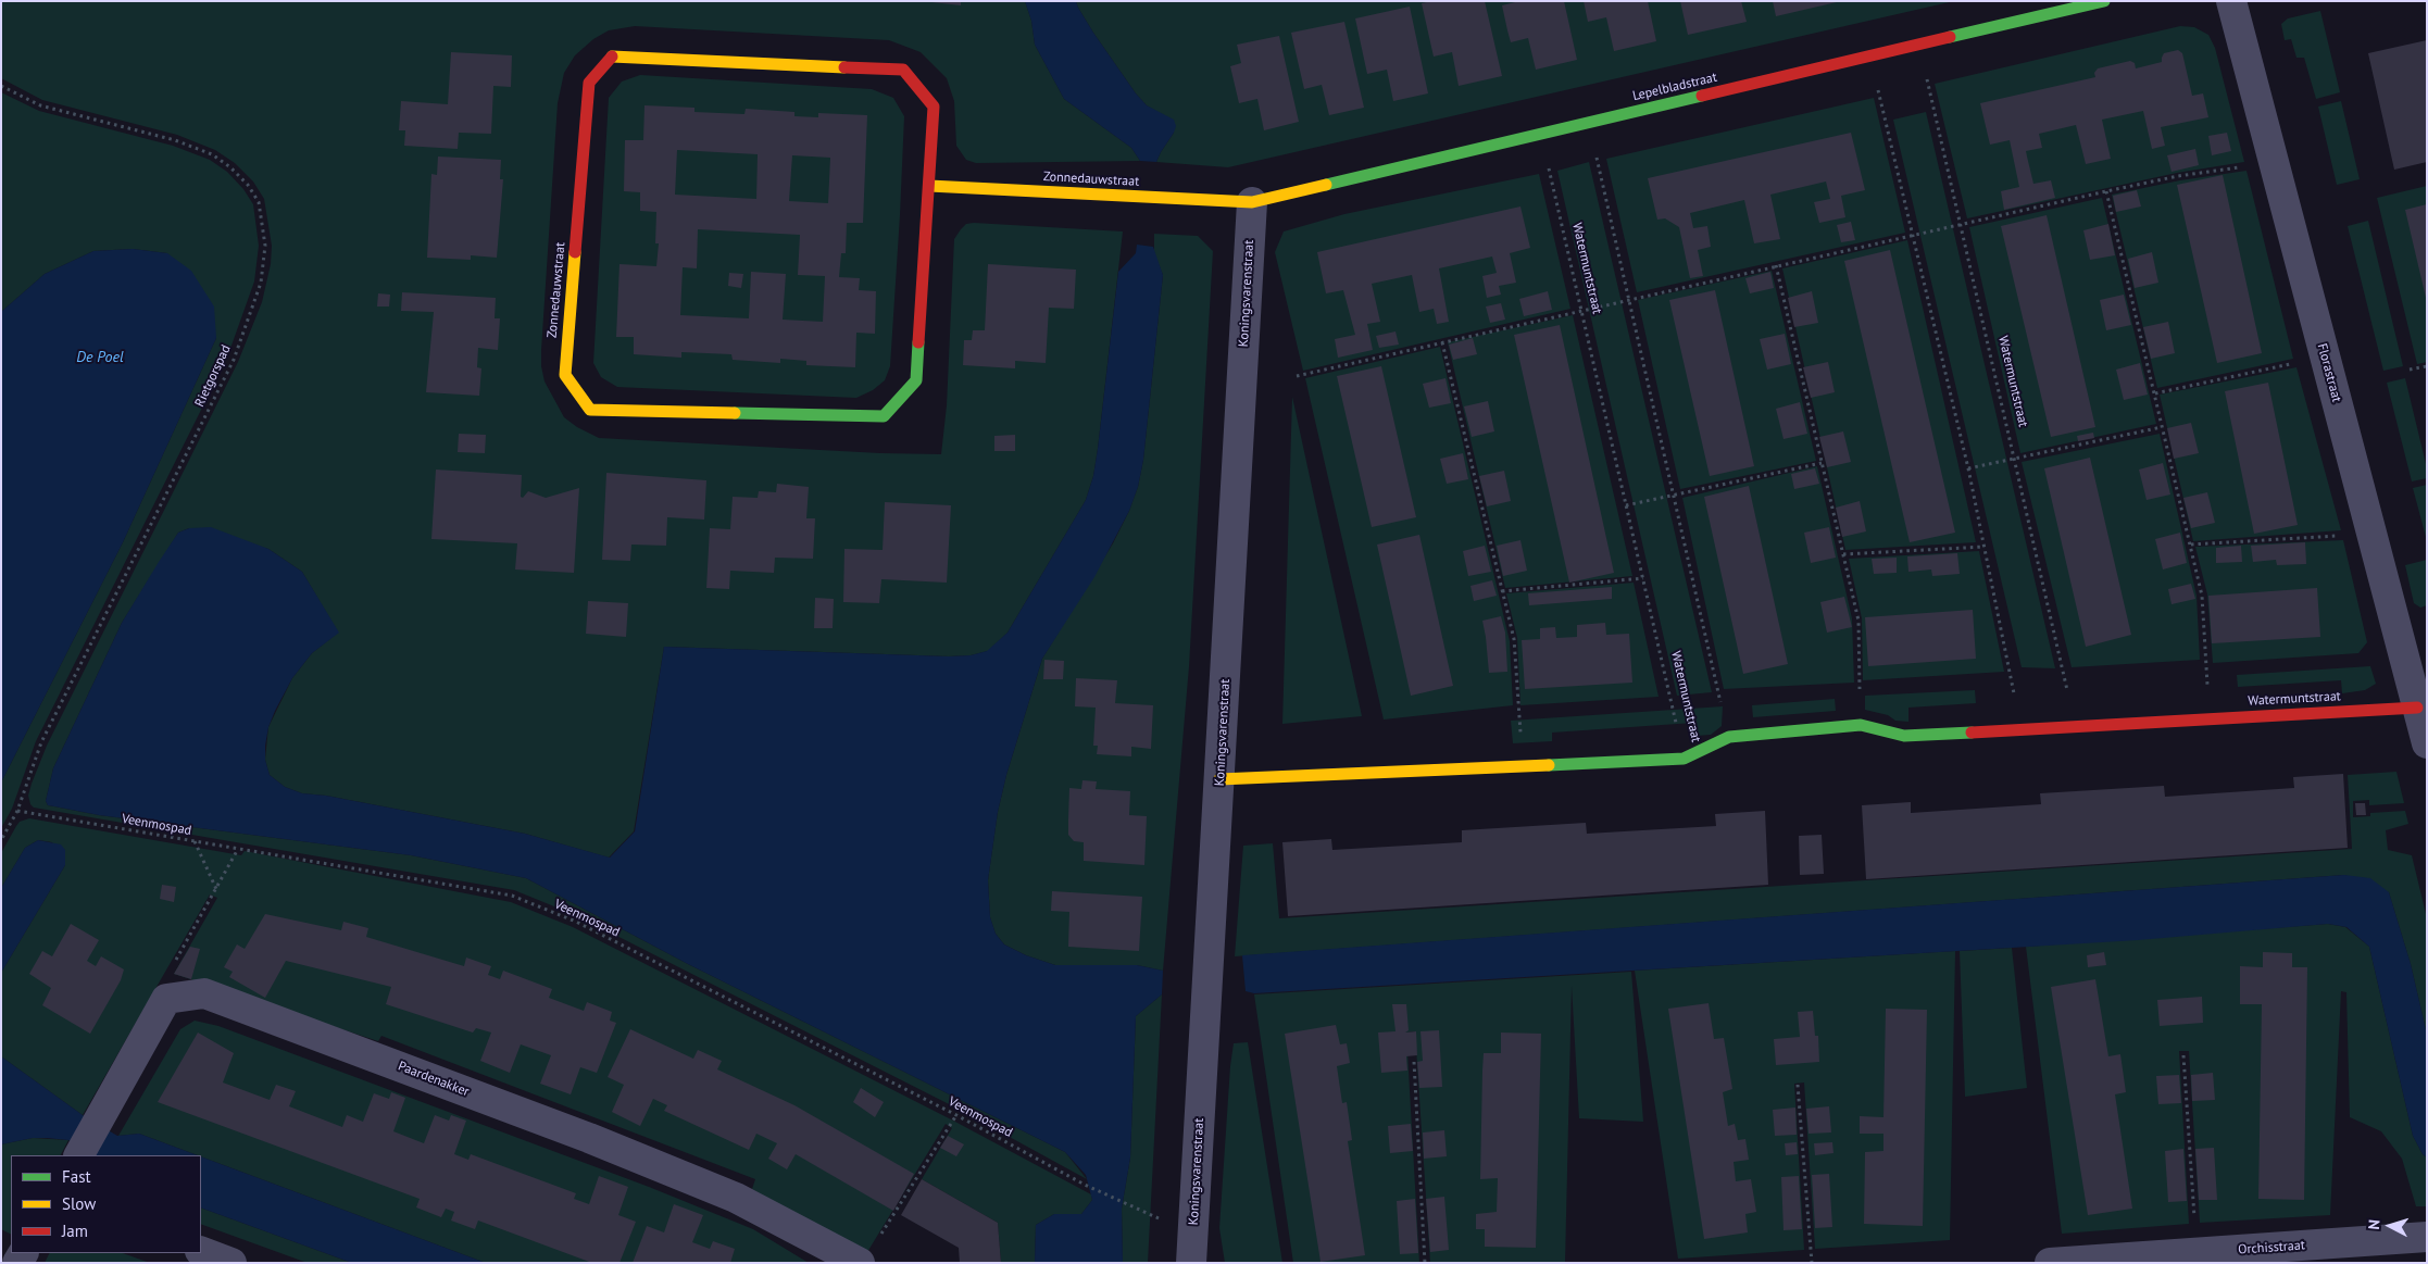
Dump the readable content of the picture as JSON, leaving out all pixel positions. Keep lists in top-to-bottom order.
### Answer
{
  "streets": {
    "street": [
      "Lepelbladstraat",
      "Zonnedauwstraat",
      "Watermuntstraat",
      "Koningsvarenstraat",
      "Florastraat",
      "Paardenakker",
      "Orchisstraat"
    ],
    "path": ["Rietgorspad", "Veenmospad"]
  },
  "crossings": [
    ["Lepelbladstraat", "Zonnedauwstraat"],
    ["Lepelbladstraat", "Watermuntstraat"],
    ["Lepelbladstraat", "Koningsvarenstraat"],
    ["Zonnedauwstraat", "Koningsvarenstraat"],
    ["Watermuntstraat", "Koningsvarenstraat"],
    ["Watermuntstraat", "Florastraat"],
    ["Rietgorspad", "Veenmospad"]
  ],
  "water": ["De Poel"],
  "legend": ["Fast", "Slow", "Jam"],
  "north": "left"
}
